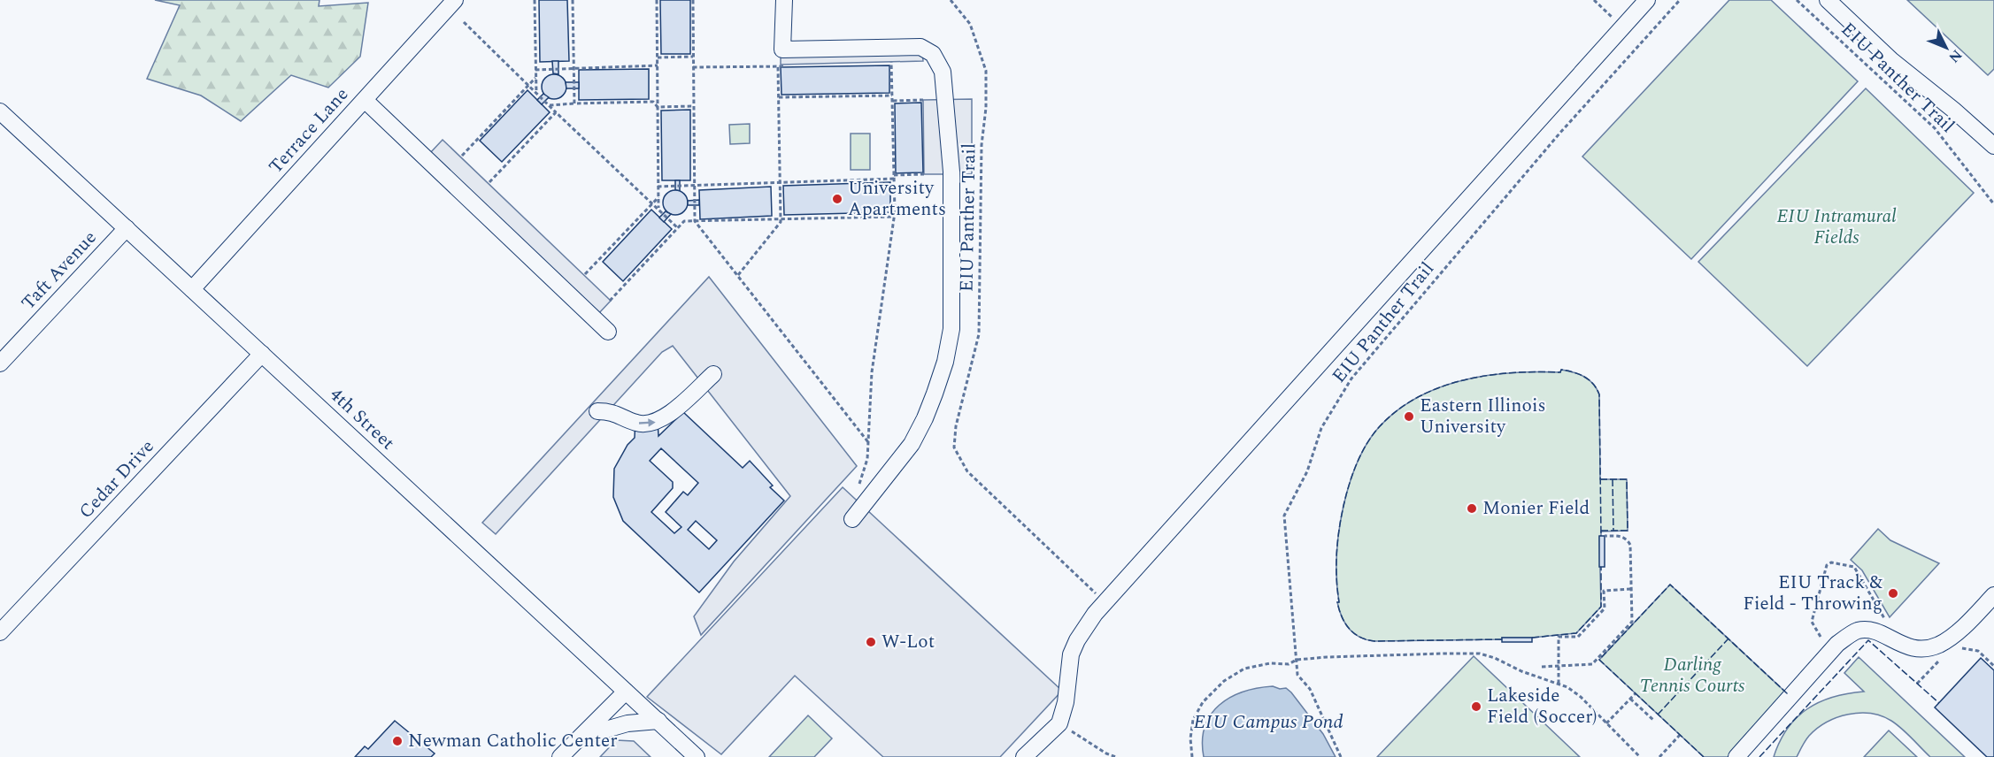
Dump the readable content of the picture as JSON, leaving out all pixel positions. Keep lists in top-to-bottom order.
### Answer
{
  "streets": {
    "street": [
      "Terrace Lane",
      "Taft Avenue",
      "4th Street",
      "Cedar Drive"
    ],
    "path": ["EIU Panther Trail"]
  },
  "crossings": [
    ["Terrace Lane", "4th Street"],
    ["Taft Avenue", "4th Street"],
    ["4th Street", "Cedar Drive"]
  ],
  "water": ["EIU Campus Pond"],
  "parks": ["EIU Intramural Fields", "Darling Tennis Courts"],
  "places": [
    "University Apartments",
    "Eastern Illinois University",
    "Monier Field",
    "EIU Track & Field - Throwing",
    "W-Lot",
    "Lakeside Field (Soccer)",
    "Newman Catholic Center"
  ],
  "north": "bottom right"
}
